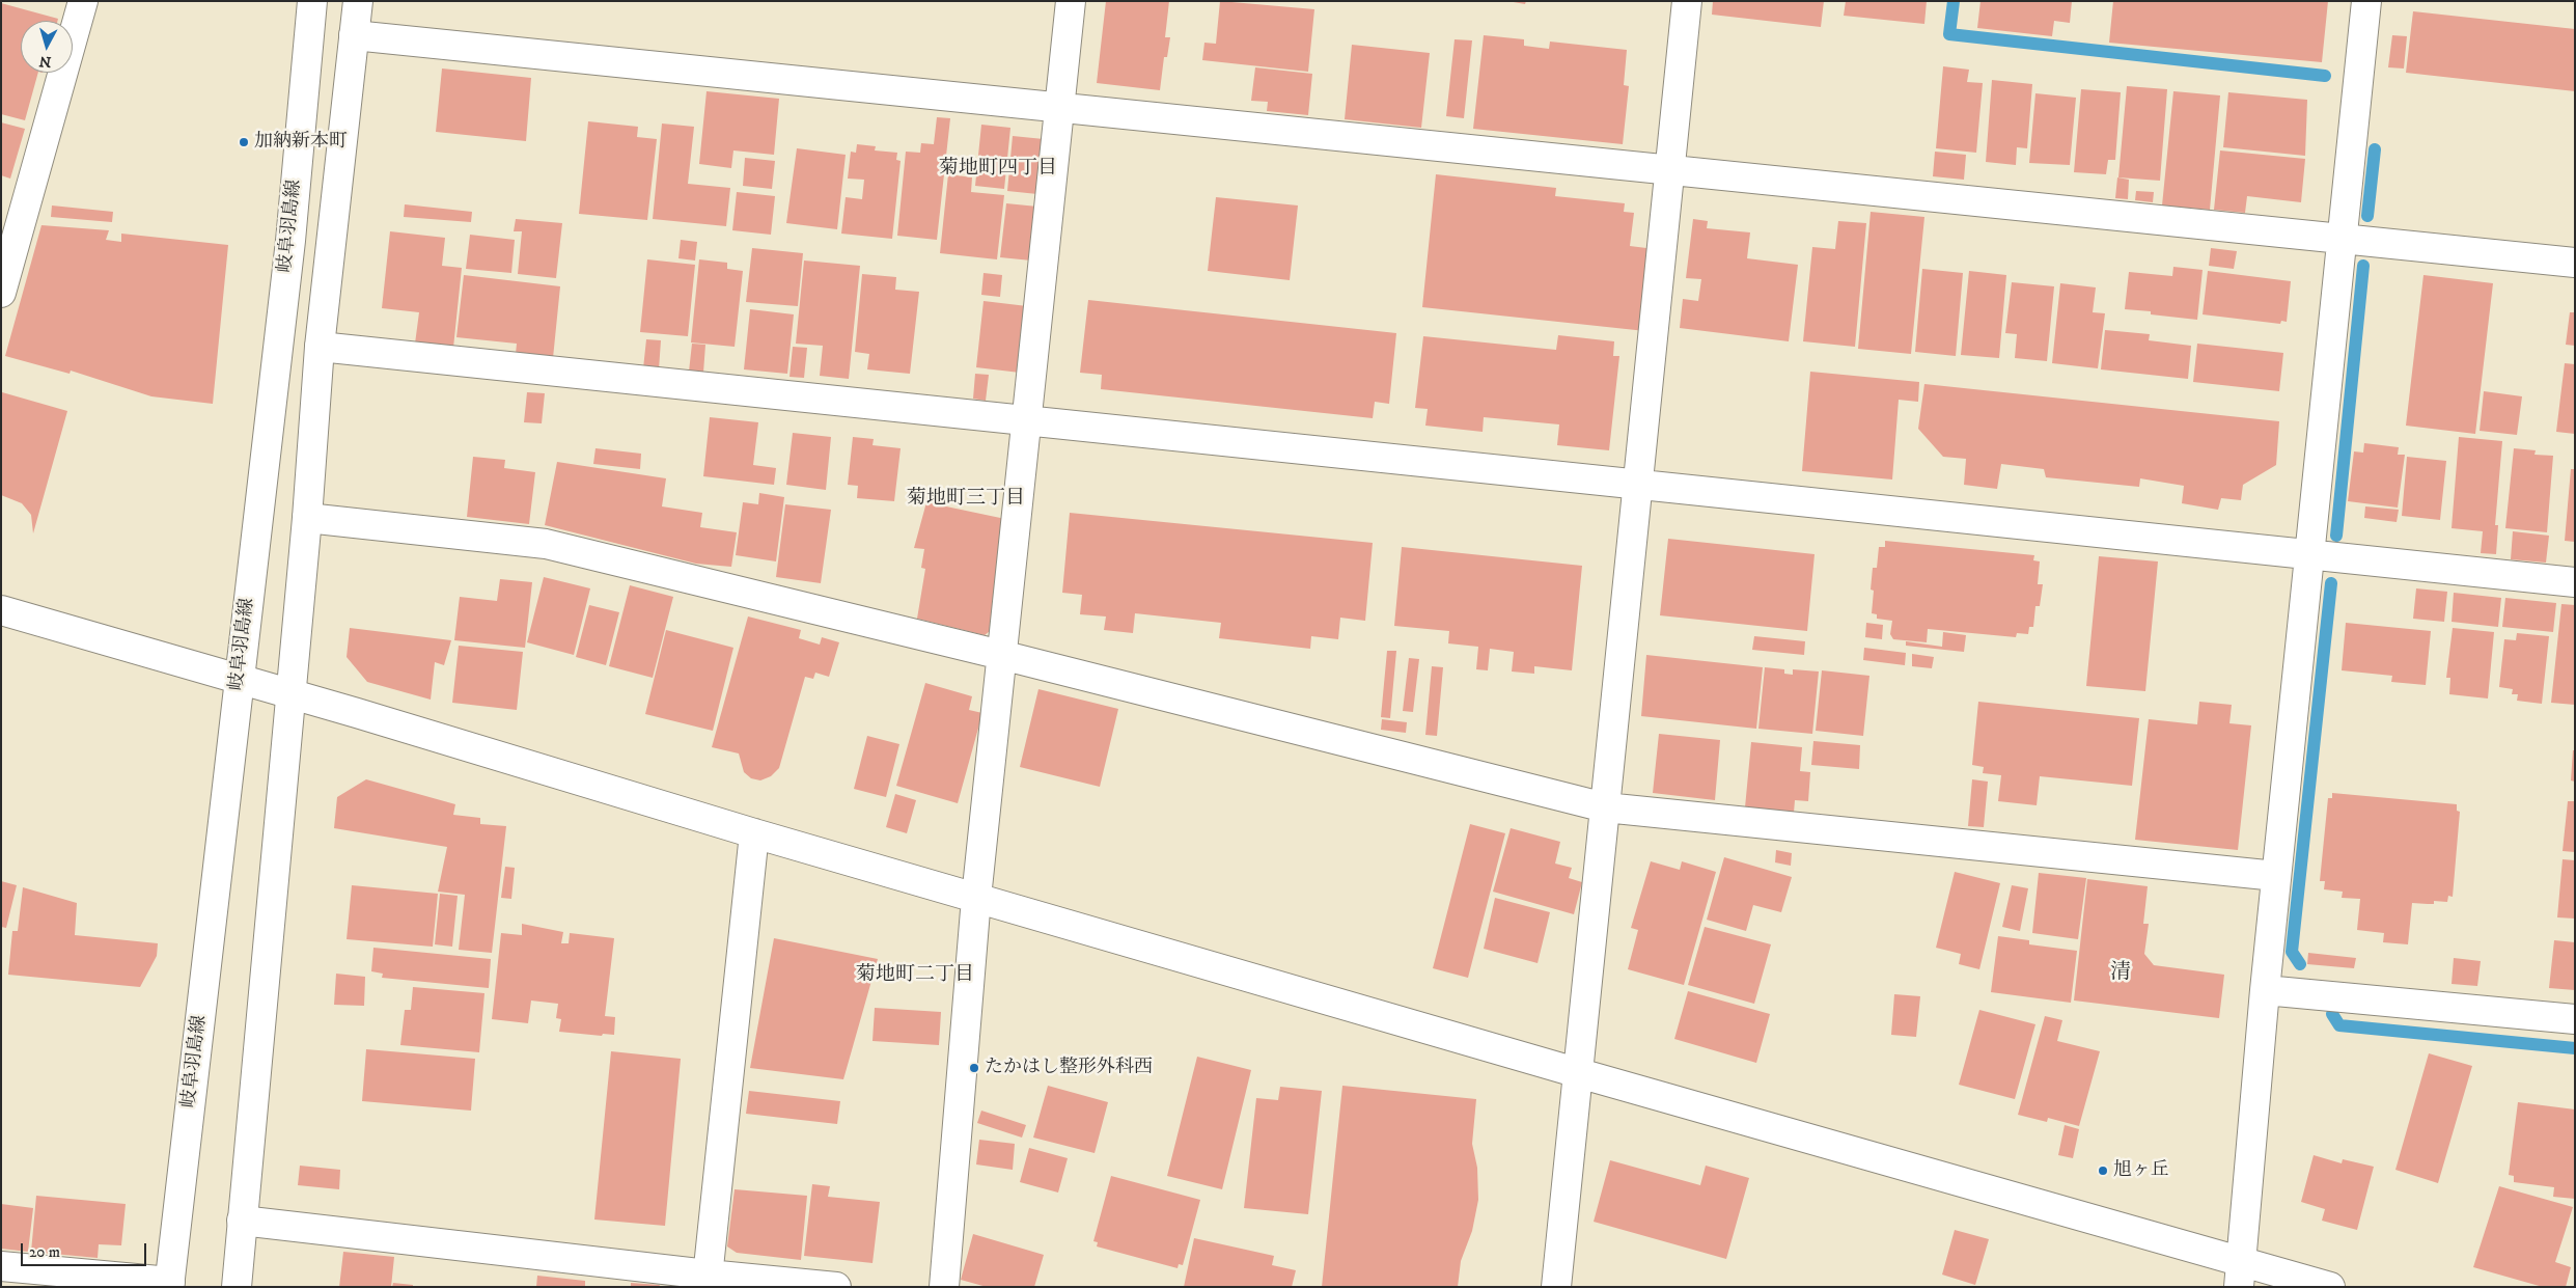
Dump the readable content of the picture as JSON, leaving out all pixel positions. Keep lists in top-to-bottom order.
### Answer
{
  "streets": {
    "street": ["岐阜羽島線"]
  },
  "districts": [
    "菊地町四丁目",
    "菊地町三丁目",
    "清",
    "菊地町二丁目"
  ],
  "places": ["加納新本町", "たかはし整形外科西", "旭ヶ丘"],
  "scale_bar": "20 m",
  "north": "bottom"
}
